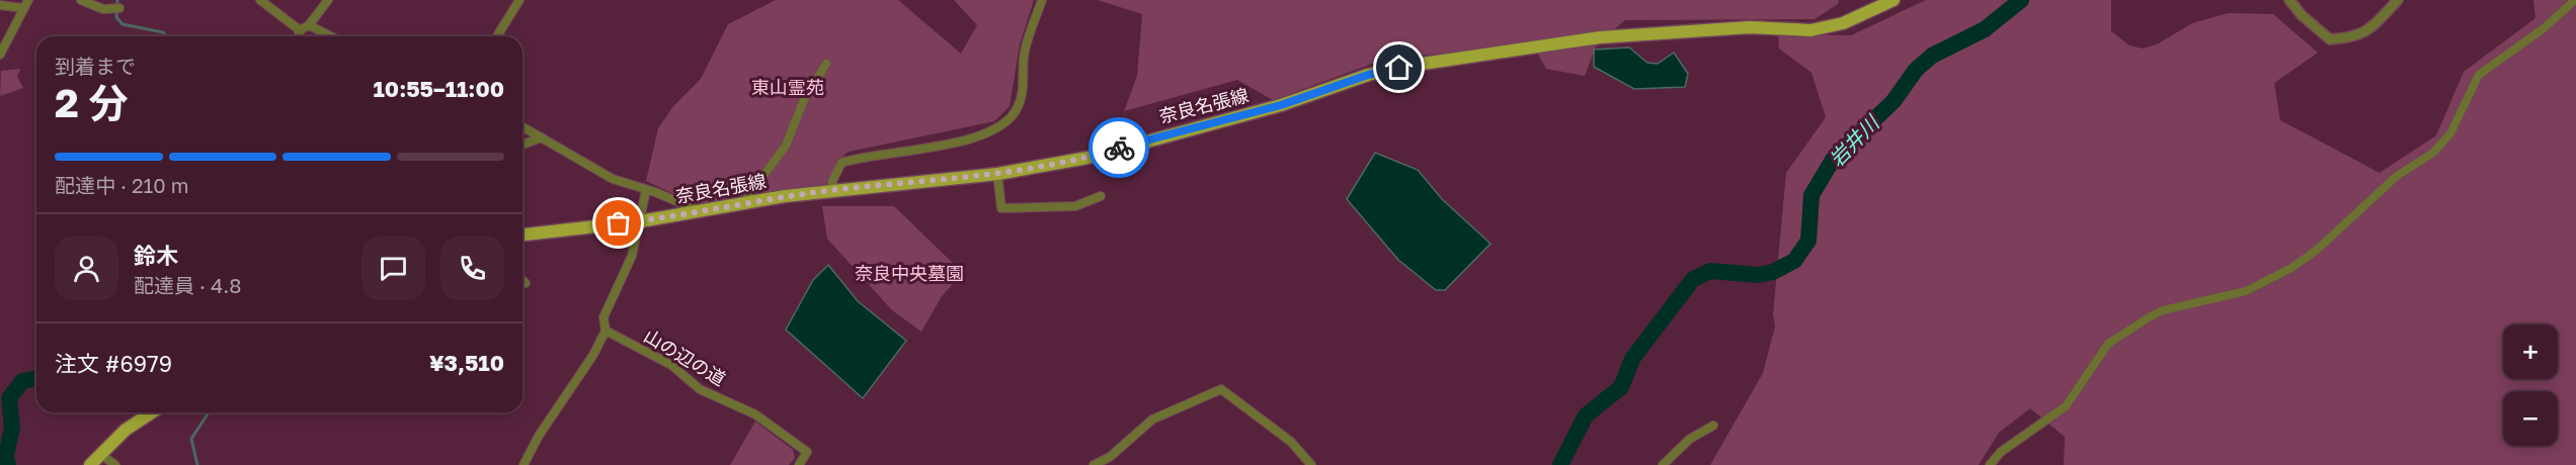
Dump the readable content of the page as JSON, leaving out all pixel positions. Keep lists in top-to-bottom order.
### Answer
{
  "streets": {
    "main road": ["奈良名張線"],
    "street": ["山の辺の道"]
  },
  "water": ["岩井川"],
  "parks": ["東山霊苑", "奈良中央墓園"],
  "page": {
    "heading": ["2 分", "到着まで", "10:55–11:00"],
    "panel": [
      "鈴木",
      "配達員 · 4.8",
      "注文 #6979",
      "¥3,510"
    ],
    "bar": "配達中 · 210 m",
    "map_buttons": ["+", "−"]
  }
}
